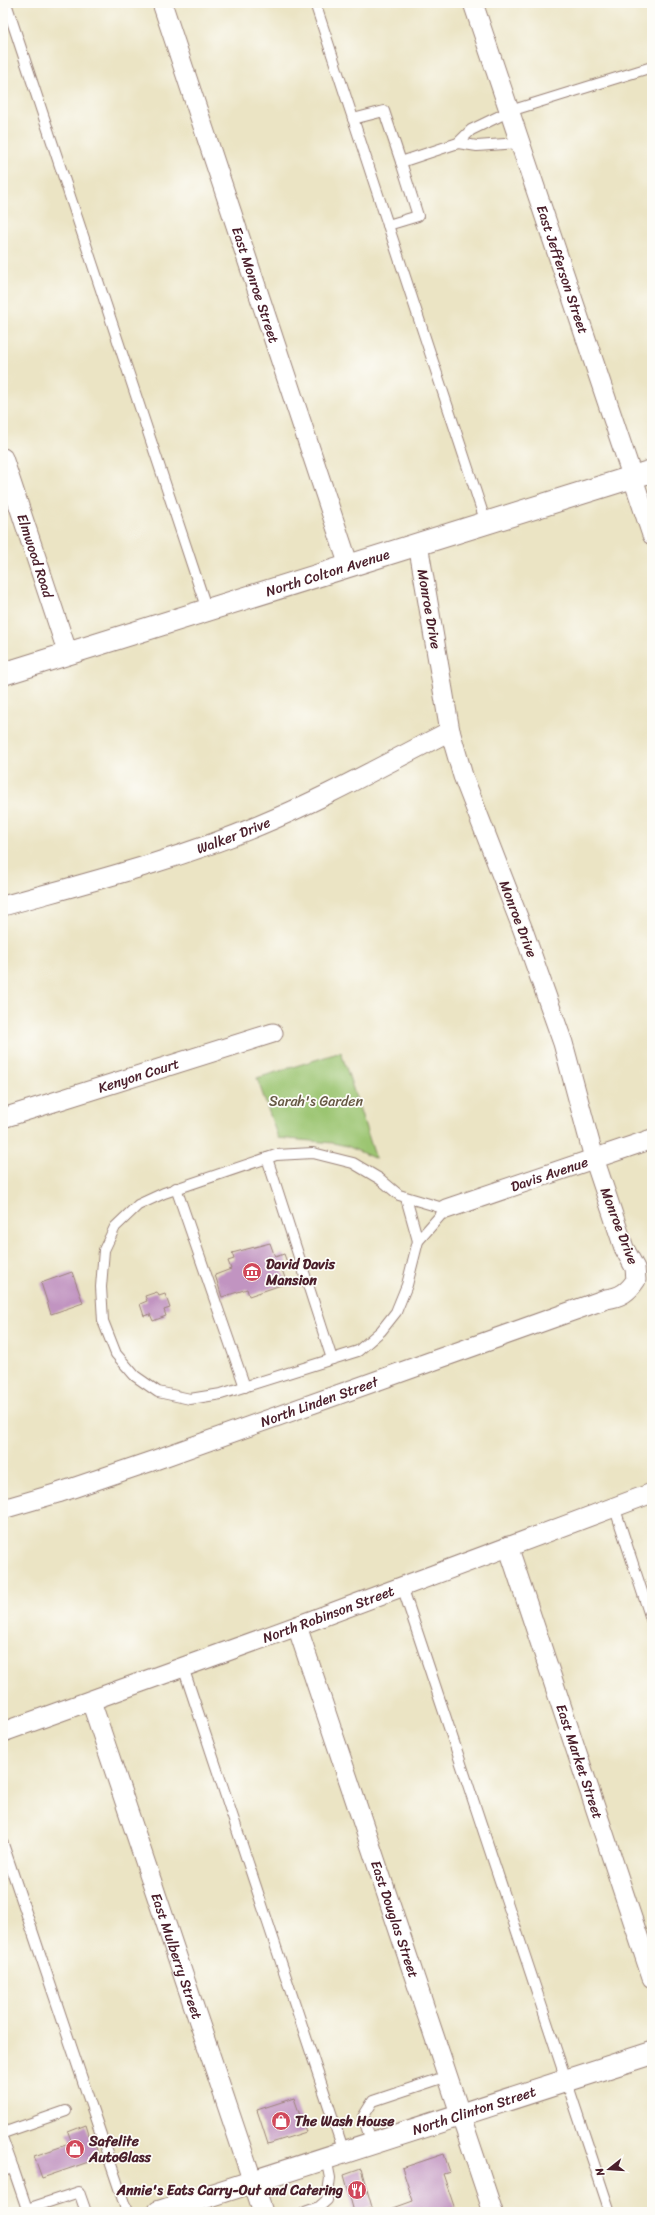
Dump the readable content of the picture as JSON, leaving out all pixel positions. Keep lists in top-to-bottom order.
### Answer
{
  "streets": {
    "street": [
      "East Jefferson Street",
      "East Monroe Street",
      "Elmwood Road",
      "North Colton Avenue",
      "Monroe Drive",
      "Walker Drive",
      "Kenyon Court",
      "Davis Avenue",
      "North Linden Street",
      "North Robinson Street",
      "East Market Street",
      "East Douglas Street",
      "East Mulberry Street",
      "North Clinton Street"
    ]
  },
  "crossings": [
    ["East Jefferson Street", "North Colton Avenue"],
    ["East Monroe Street", "North Colton Avenue"],
    ["Elmwood Road", "North Colton Avenue"],
    ["North Colton Avenue", "Monroe Drive"],
    ["Monroe Drive", "Walker Drive"],
    ["Monroe Drive", "Davis Avenue"],
    ["Monroe Drive", "North Linden Street"],
    ["North Robinson Street", "East Market Street"],
    ["North Robinson Street", "East Douglas Street"],
    ["North Robinson Street", "East Mulberry Street"],
    ["East Douglas Street", "North Clinton Street"],
    ["East Mulberry Street", "North Clinton Street"]
  ],
  "parks": ["Sarah's Garden"],
  "places": {
    "museum": ["David Davis Mansion"],
    "shop": ["The Wash House", "Safelite AutoGlass"],
    "restaurant": ["Annie's Eats Carry-Out and Catering"]
  },
  "north": "left"
}
